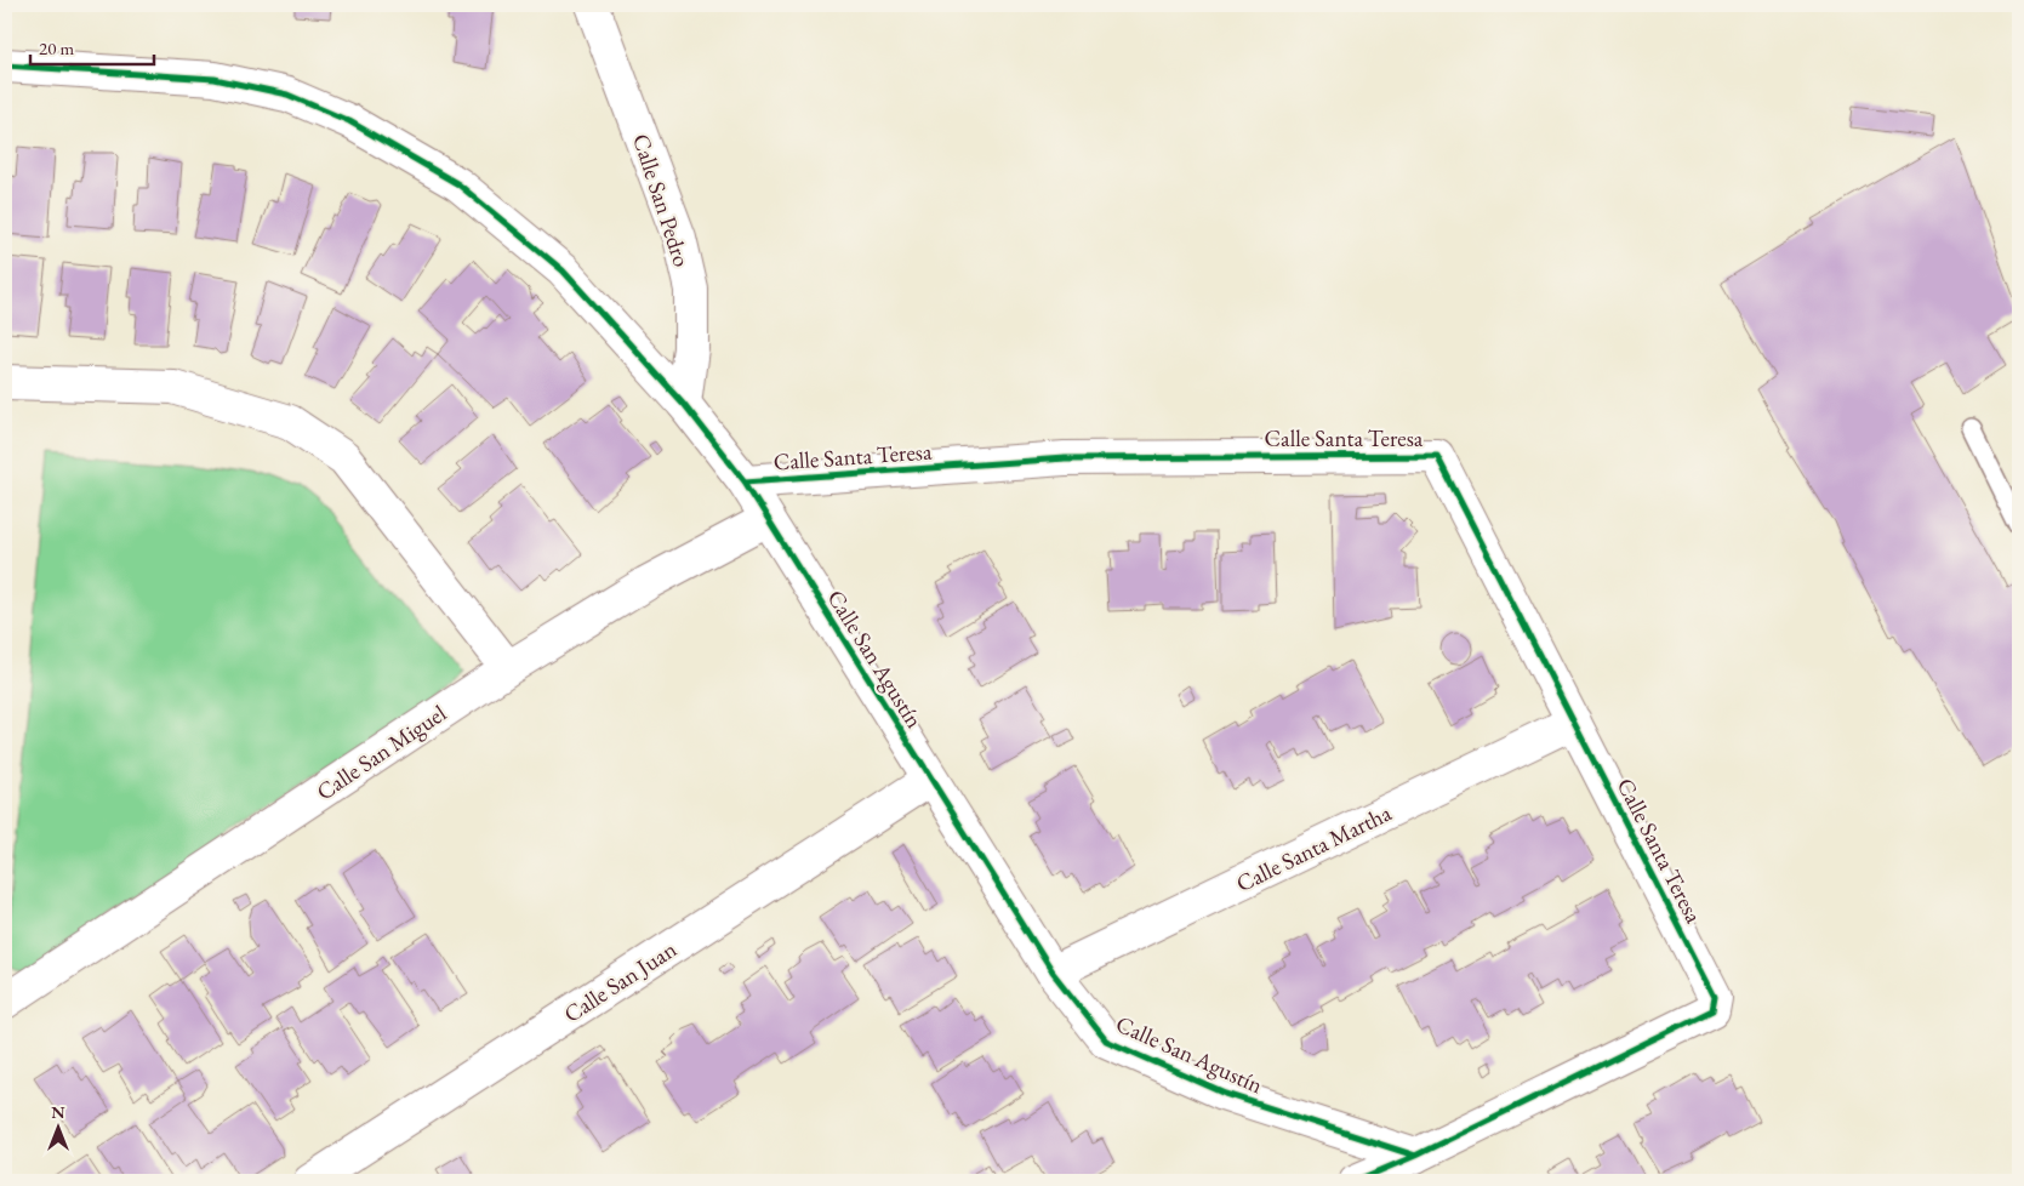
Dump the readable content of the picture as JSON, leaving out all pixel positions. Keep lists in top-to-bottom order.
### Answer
{
  "streets": {
    "street": [
      "Calle San Pedro",
      "Calle Santa Teresa",
      "Calle San Agustín",
      "Calle San Miguel",
      "Calle Santa Martha",
      "Calle San Juan"
    ]
  },
  "crossings": [
    ["Calle San Pedro", "Calle San Agustín"],
    ["Calle Santa Teresa", "Calle San Agustín"],
    ["Calle Santa Teresa", "Calle Santa Martha"],
    ["Calle San Agustín", "Calle San Miguel"],
    ["Calle San Agustín", "Calle Santa Martha"],
    ["Calle San Agustín", "Calle San Juan"]
  ],
  "scale_bar": "20 m",
  "north": "top"
}
